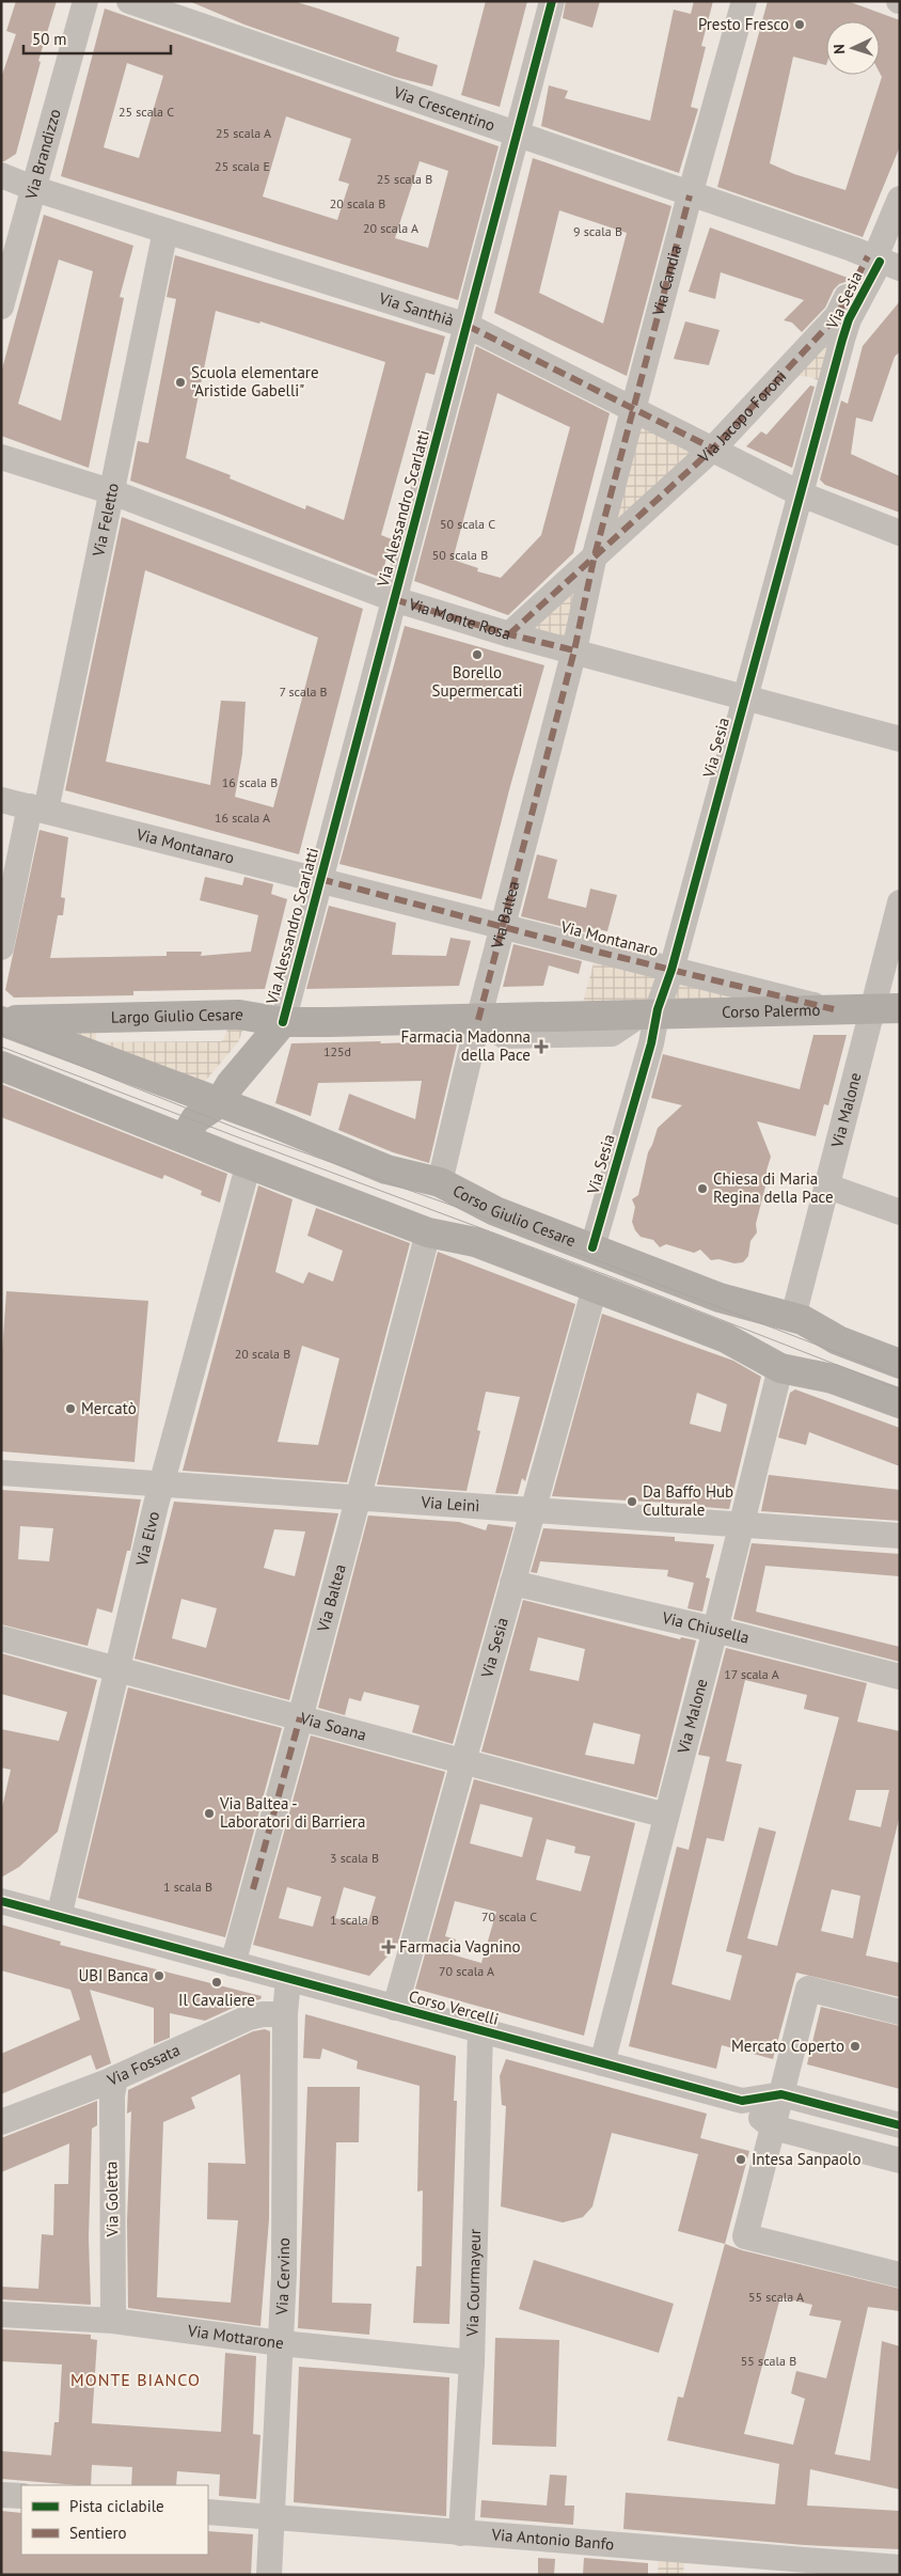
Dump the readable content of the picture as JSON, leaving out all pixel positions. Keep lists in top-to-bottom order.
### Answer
{
  "streets": {
    "main road": ["Corso Palermo", "Largo Giulio Cesare", "Corso Giulio Cesare"],
    "street": [
      "Via Crescentino",
      "Via Brandizzo",
      "Via Candia",
      "Via Sesia",
      "Via Santhià",
      "Via Jacopo Foroni",
      "Via Alessandro Scarlatti",
      "Via Feletto",
      "Via Monte Rosa",
      "Via Montanaro",
      "Via Baltea",
      "Via Malone",
      "Via Leinì",
      "Via Elvo",
      "Via Chiusella",
      "Via Soana",
      "Corso Vercelli",
      "Via Fossata",
      "Via Goletta",
      "Via Cervino",
      "Via Courmayeur",
      "Via Mottarone",
      "Via Antonio Banfo"
    ]
  },
  "crossings": [
    ["Via Crescentino", "Via Candia"],
    ["Via Crescentino", "Via Sesia"],
    ["Via Crescentino", "Via Jacopo Foroni"],
    ["Via Crescentino", "Via Alessandro Scarlatti"],
    ["Via Brandizzo", "Via Santhià"],
    ["Via Candia", "Via Santhià"],
    ["Via Candia", "Via Jacopo Foroni"],
    ["Via Candia", "Via Baltea"],
    ["Via Sesia", "Via Santhià"],
    ["Via Sesia", "Via Jacopo Foroni"],
    ["Via Sesia", "Via Monte Rosa"],
    ["Via Sesia", "Via Montanaro"],
    ["Via Sesia", "Corso Palermo"],
    ["Via Sesia", "Corso Giulio Cesare"],
    ["Via Sesia", "Via Leinì"],
    ["Via Sesia", "Via Chiusella"],
    ["Via Sesia", "Via Soana"],
    ["Via Sesia", "Corso Vercelli"],
    ["Via Santhià", "Via Jacopo Foroni"],
    ["Via Santhià", "Via Alessandro Scarlatti"],
    ["Via Santhià", "Via Feletto"],
    ["Via Jacopo Foroni", "Via Monte Rosa"],
    ["Via Jacopo Foroni", "Via Baltea"],
    ["Via Alessandro Scarlatti", "Via Monte Rosa"],
    ["Via Alessandro Scarlatti", "Via Montanaro"],
    ["Via Alessandro Scarlatti", "Corso Palermo"],
    ["Via Alessandro Scarlatti", "Largo Giulio Cesare"],
    ["Via Feletto", "Via Monte Rosa"],
    ["Via Feletto", "Via Montanaro"],
    ["Via Monte Rosa", "Via Baltea"],
    ["Via Montanaro", "Via Baltea"],
    ["Via Montanaro", "Corso Palermo"],
    ["Via Baltea", "Corso Palermo"],
    ["Via Baltea", "Corso Giulio Cesare"],
    ["Via Baltea", "Via Leinì"],
    ["Via Baltea", "Via Soana"],
    ["Via Baltea", "Corso Vercelli"],
    ["Corso Palermo", "Largo Giulio Cesare"],
    ["Corso Palermo", "Via Malone"],
    ["Largo Giulio Cesare", "Corso Giulio Cesare"],
    ["Via Malone", "Corso Giulio Cesare"],
    ["Via Malone", "Via Leinì"],
    ["Via Malone", "Via Chiusella"],
    ["Via Malone", "Via Soana"],
    ["Via Malone", "Corso Vercelli"],
    ["Via Leinì", "Via Elvo"],
    ["Via Elvo", "Via Soana"],
    ["Via Elvo", "Corso Vercelli"],
    ["Corso Vercelli", "Via Cervino"],
    ["Corso Vercelli", "Via Courmayeur"],
    ["Via Fossata", "Via Goletta"],
    ["Via Fossata", "Via Cervino"],
    ["Via Goletta", "Via Mottarone"],
    ["Via Cervino", "Via Mottarone"],
    ["Via Cervino", "Via Antonio Banfo"],
    ["Via Courmayeur", "Via Mottarone"],
    ["Via Courmayeur", "Via Antonio Banfo"]
  ],
  "districts": ["MONTE BIANCO"],
  "places": {
    "other": [
      "Presto Fresco",
      "Scuola elementare \"Aristide Gabelli\"",
      "Borello Supermercati",
      "Chiesa di Maria Regina della Pace",
      "Mercatò",
      "Da Baffo Hub Culturale",
      "Via Baltea - Laboratori di Barriera",
      "UBI Banca",
      "Il Cavaliere",
      "Mercato Coperto",
      "Intesa Sanpaolo"
    ],
    "health": ["Farmacia Madonna della Pace", "Farmacia Vagnino"]
  },
  "house_numbers": [
    "25 scala C",
    "25 scala A",
    "25 scala E",
    "25 scala B",
    "20 scala B",
    "20 scala A",
    "9 scala B",
    "50 scala C",
    "50 scala B",
    "7 scala B",
    "16 scala B",
    "16 scala A",
    "125d",
    "20 scala B",
    "17 scala A",
    "3 scala B",
    "1 scala B",
    "70 scala C",
    "1 scala B",
    "70 scala A",
    "55 scala A",
    "55 scala B"
  ],
  "legend": ["Pista ciclabile", "Sentiero"],
  "scale_bar": "50 m",
  "north": "left"
}
